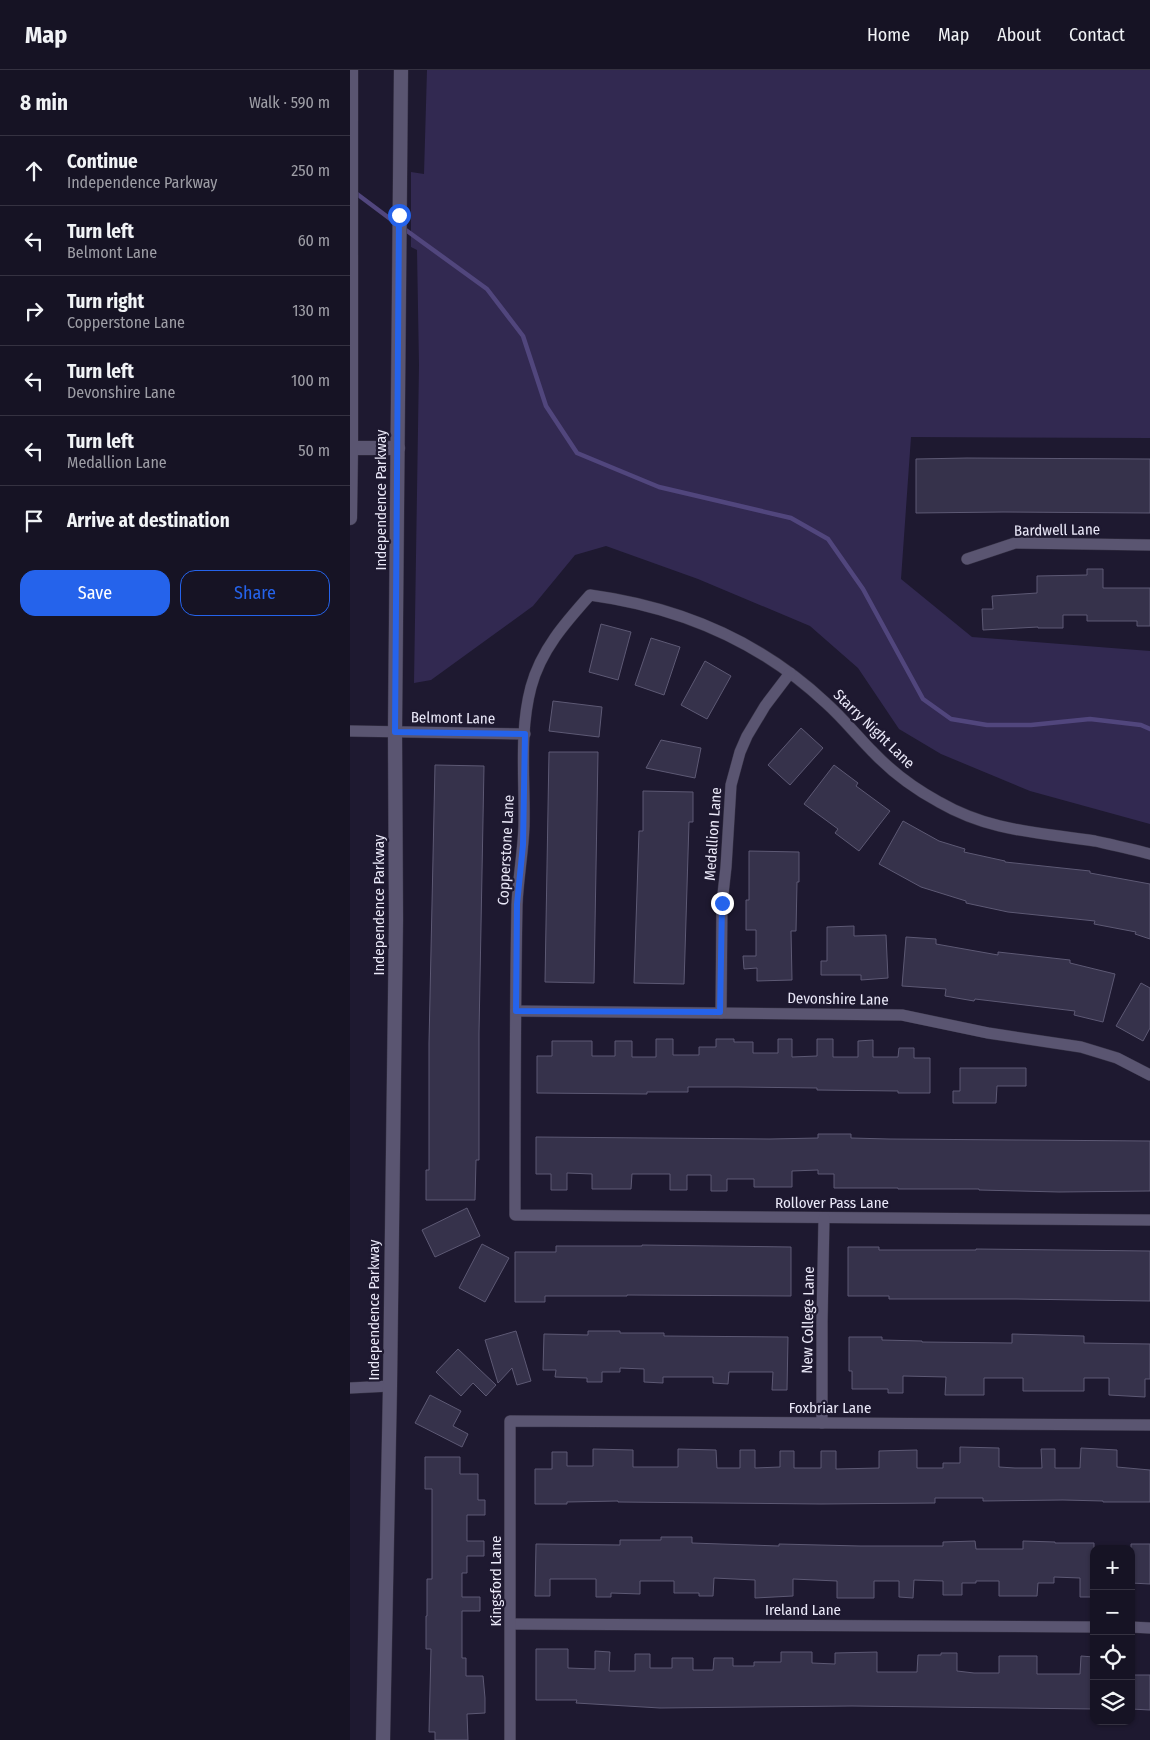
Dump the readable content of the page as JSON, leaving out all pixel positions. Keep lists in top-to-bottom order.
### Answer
{
  "streets": {
    "main road": ["Independence Parkway"],
    "street": [
      "Bardwell Lane",
      "Belmont Lane",
      "Starry Night Lane",
      "Medallion Lane",
      "Copperstone Lane",
      "Devonshire Lane",
      "Rollover Pass Lane",
      "New College Lane",
      "Foxbriar Lane",
      "Kingsford Lane",
      "Ireland Lane"
    ]
  },
  "crossings": [
    ["Independence Parkway", "Belmont Lane"],
    ["Belmont Lane", "Copperstone Lane"],
    ["Starry Night Lane", "Medallion Lane"],
    ["Starry Night Lane", "Copperstone Lane"],
    ["Medallion Lane", "Devonshire Lane"],
    ["Copperstone Lane", "Devonshire Lane"],
    ["Copperstone Lane", "Rollover Pass Lane"],
    ["Rollover Pass Lane", "New College Lane"],
    ["New College Lane", "Foxbriar Lane"],
    ["Foxbriar Lane", "Kingsford Lane"],
    ["Kingsford Lane", "Ireland Lane"]
  ],
  "page": {
    "header": "Map",
    "nav": [
      "Home",
      "Map",
      "About",
      "Contact"
    ],
    "heading": ["8 min", "Walk · 590 m"],
    "list": [
      ["Continue", "Independence Parkway", "250 m"],
      ["Turn left", "Belmont Lane", "60 m"],
      ["Turn right", "Copperstone Lane", "130 m"],
      ["Turn left", "Devonshire Lane", "100 m"],
      ["Turn left", "Medallion Lane", "50 m"],
      "Arrive at destination"
    ],
    "buttons": ["Save", "Share"],
    "map_buttons": ["+", "−"]
  }
}
